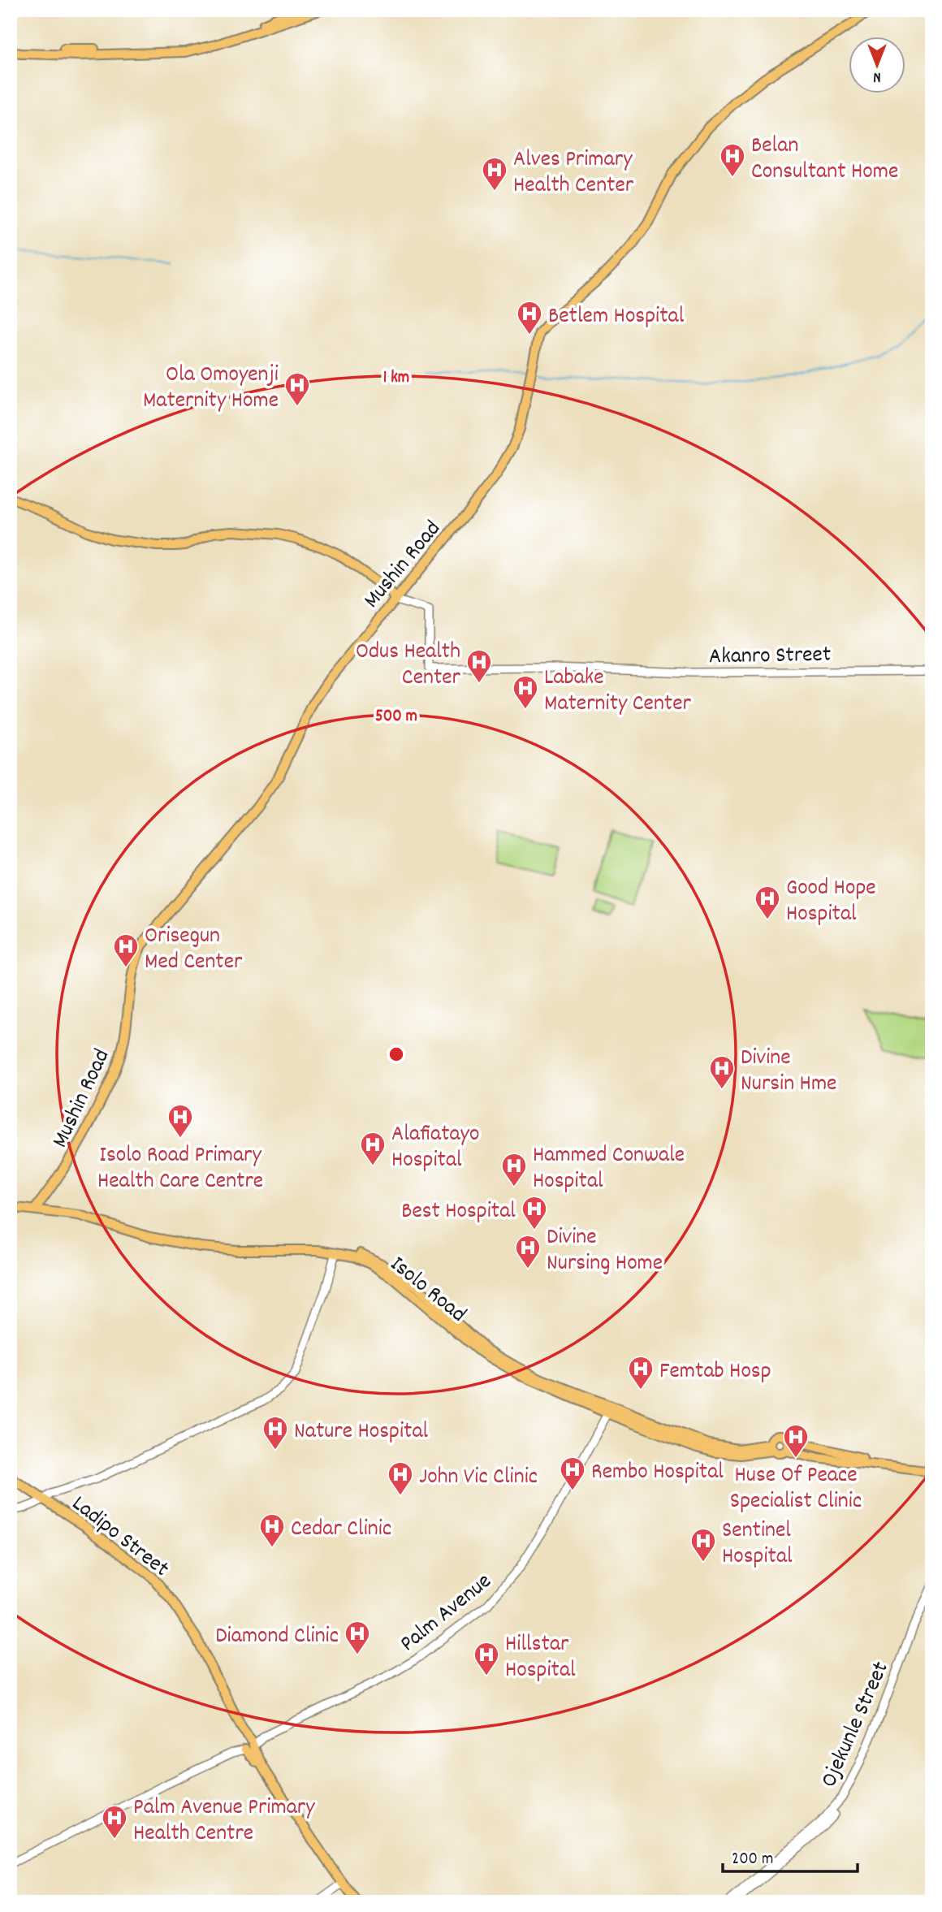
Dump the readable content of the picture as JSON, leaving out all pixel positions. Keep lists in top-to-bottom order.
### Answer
{
  "streets": {
    "main road": ["Mushin Road", "Isolo Road", "Ladipo Street"],
    "street": ["Akanro Street", "Palm Avenue", "Ojekunle Street"]
  },
  "crossings": [
    ["Mushin Road", "Akanro Street"],
    ["Mushin Road", "Isolo Road"],
    ["Isolo Road", "Palm Avenue"],
    ["Ladipo Street", "Palm Avenue"]
  ],
  "places": {
    "hospital": [
      "Belan Consultant Home",
      "Alves Primary Health Center",
      "Betlem Hospital",
      "Ola Omoyenji Maternity Home",
      "Odus Health Center",
      "Labake Maternity Center",
      "Good Hope Hospital",
      "Orisegun Med Center",
      "Divine Nursin Hme",
      "Isolo Road Primary Health Care Centre",
      "Alafiatayo Hospital",
      "Hammed Conwale Hospital",
      "Best Hospital",
      "Divine Nursing Home",
      "Femtab Hosp",
      "Nature Hospital",
      "Huse Of Peace Specialist Clinic",
      "Rembo Hospital",
      "John Vic Clinic",
      "Cedar Clinic",
      "Sentinel Hospital",
      "Diamond Clinic",
      "Hillstar Hospital",
      "Palm Avenue Primary Health Centre"
    ]
  },
  "scale_bar": "200 m",
  "north": "bottom",
  "rings": ["1 km", "500 m"]
}
